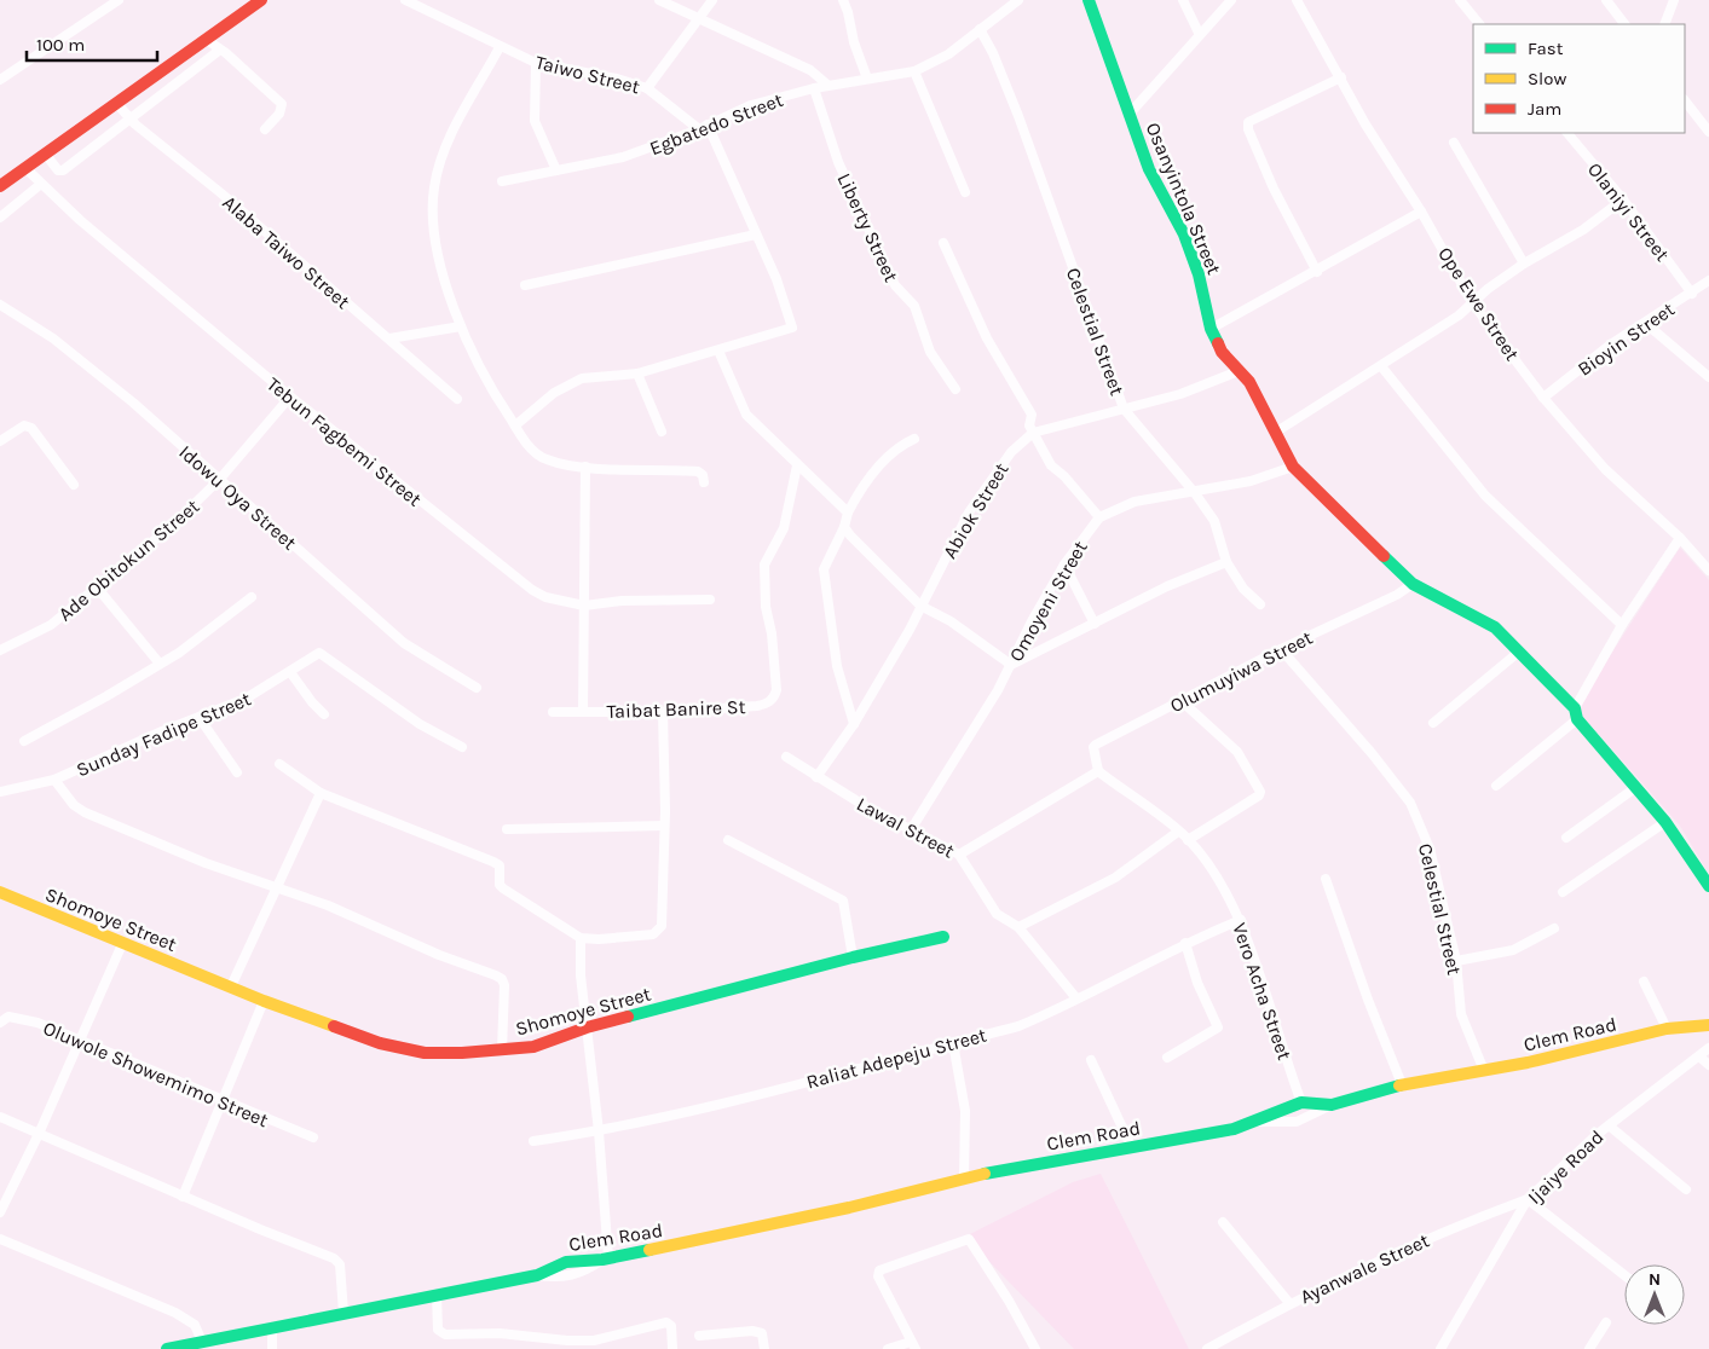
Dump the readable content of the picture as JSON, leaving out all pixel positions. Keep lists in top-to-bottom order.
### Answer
{
  "streets": {
    "street": [
      "Taiwo Street",
      "Egbatedo Street",
      "Osanyintola Street",
      "Olaniyi Street",
      "Liberty Street",
      "Alaba Taiwo Street",
      "Ope Ewe Street",
      "Celestial Street",
      "Bioyin Street",
      "Tebun Fagbemi Street",
      "Idowu Oya Street",
      "Abiok Street",
      "Ade Obitokun Street",
      "Omoyeni Street",
      "Olumuyiwa Street",
      "Taibat Banire St",
      "Sunday Fadipe Street",
      "Lawal Street",
      "Shomoye Street",
      "Vero Acha Street",
      "Clem Road",
      "Raliat Adepeju Street",
      "Oluwole Showemimo Street",
      "Ijaiye Road",
      "Ayanwale Street"
    ]
  },
  "crossings": [
    ["Taiwo Street", "Egbatedo Street"],
    ["Egbatedo Street", "Liberty Street"],
    ["Egbatedo Street", "Celestial Street"],
    ["Osanyintola Street", "Abiok Street"],
    ["Osanyintola Street", "Omoyeni Street"],
    ["Osanyintola Street", "Olumuyiwa Street"],
    ["Olaniyi Street", "Bioyin Street"],
    ["Ope Ewe Street", "Bioyin Street"],
    ["Celestial Street", "Abiok Street"],
    ["Celestial Street", "Omoyeni Street"],
    ["Celestial Street", "Olumuyiwa Street"],
    ["Celestial Street", "Clem Road"],
    ["Tebun Fagbemi Street", "Ade Obitokun Street"],
    ["Idowu Oya Street", "Ade Obitokun Street"],
    ["Abiok Street", "Lawal Street"],
    ["Omoyeni Street", "Lawal Street"],
    ["Olumuyiwa Street", "Vero Acha Street"],
    ["Lawal Street", "Raliat Adepeju Street"],
    ["Vero Acha Street", "Clem Road"],
    ["Vero Acha Street", "Raliat Adepeju Street"],
    ["Ijaiye Road", "Ayanwale Street"]
  ],
  "legend": ["Fast", "Slow", "Jam"],
  "scale_bar": "100 m",
  "north": "top"
}
